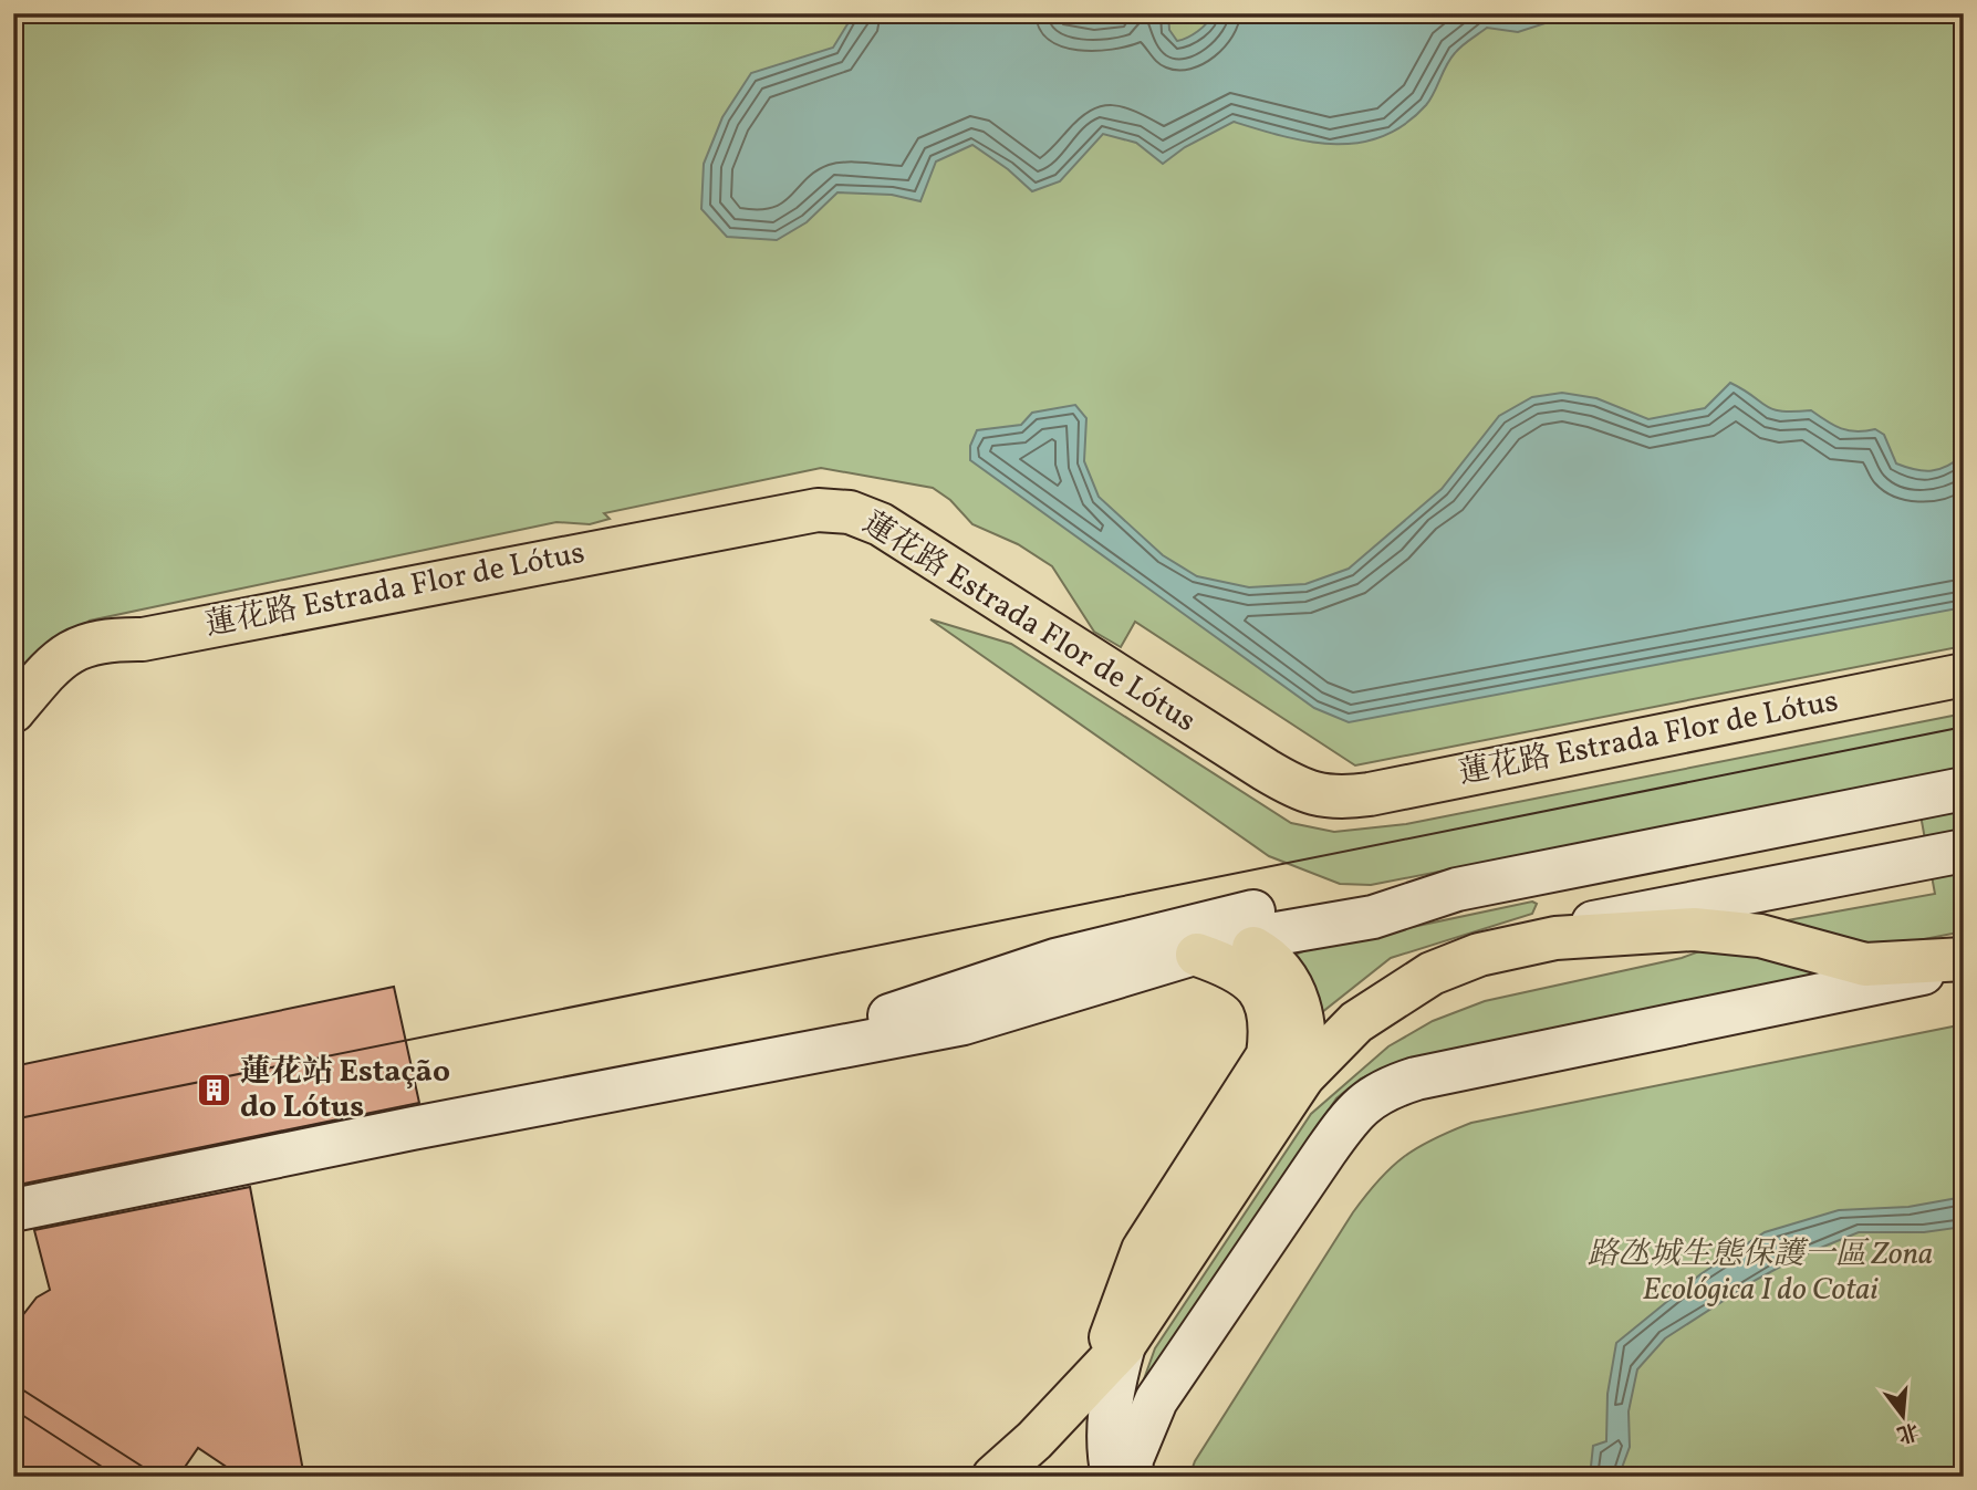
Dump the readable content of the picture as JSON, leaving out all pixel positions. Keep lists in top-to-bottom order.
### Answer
{
  "streets": {
    "main road": ["蓮花路 Estrada Flor de Lótus"]
  },
  "parks": ["路氹城生態保護一區 Zona Ecológica I do Cotai"],
  "places": {
    "building": ["蓮花站 Estação do Lótus"]
  },
  "north": "bottom"
}
